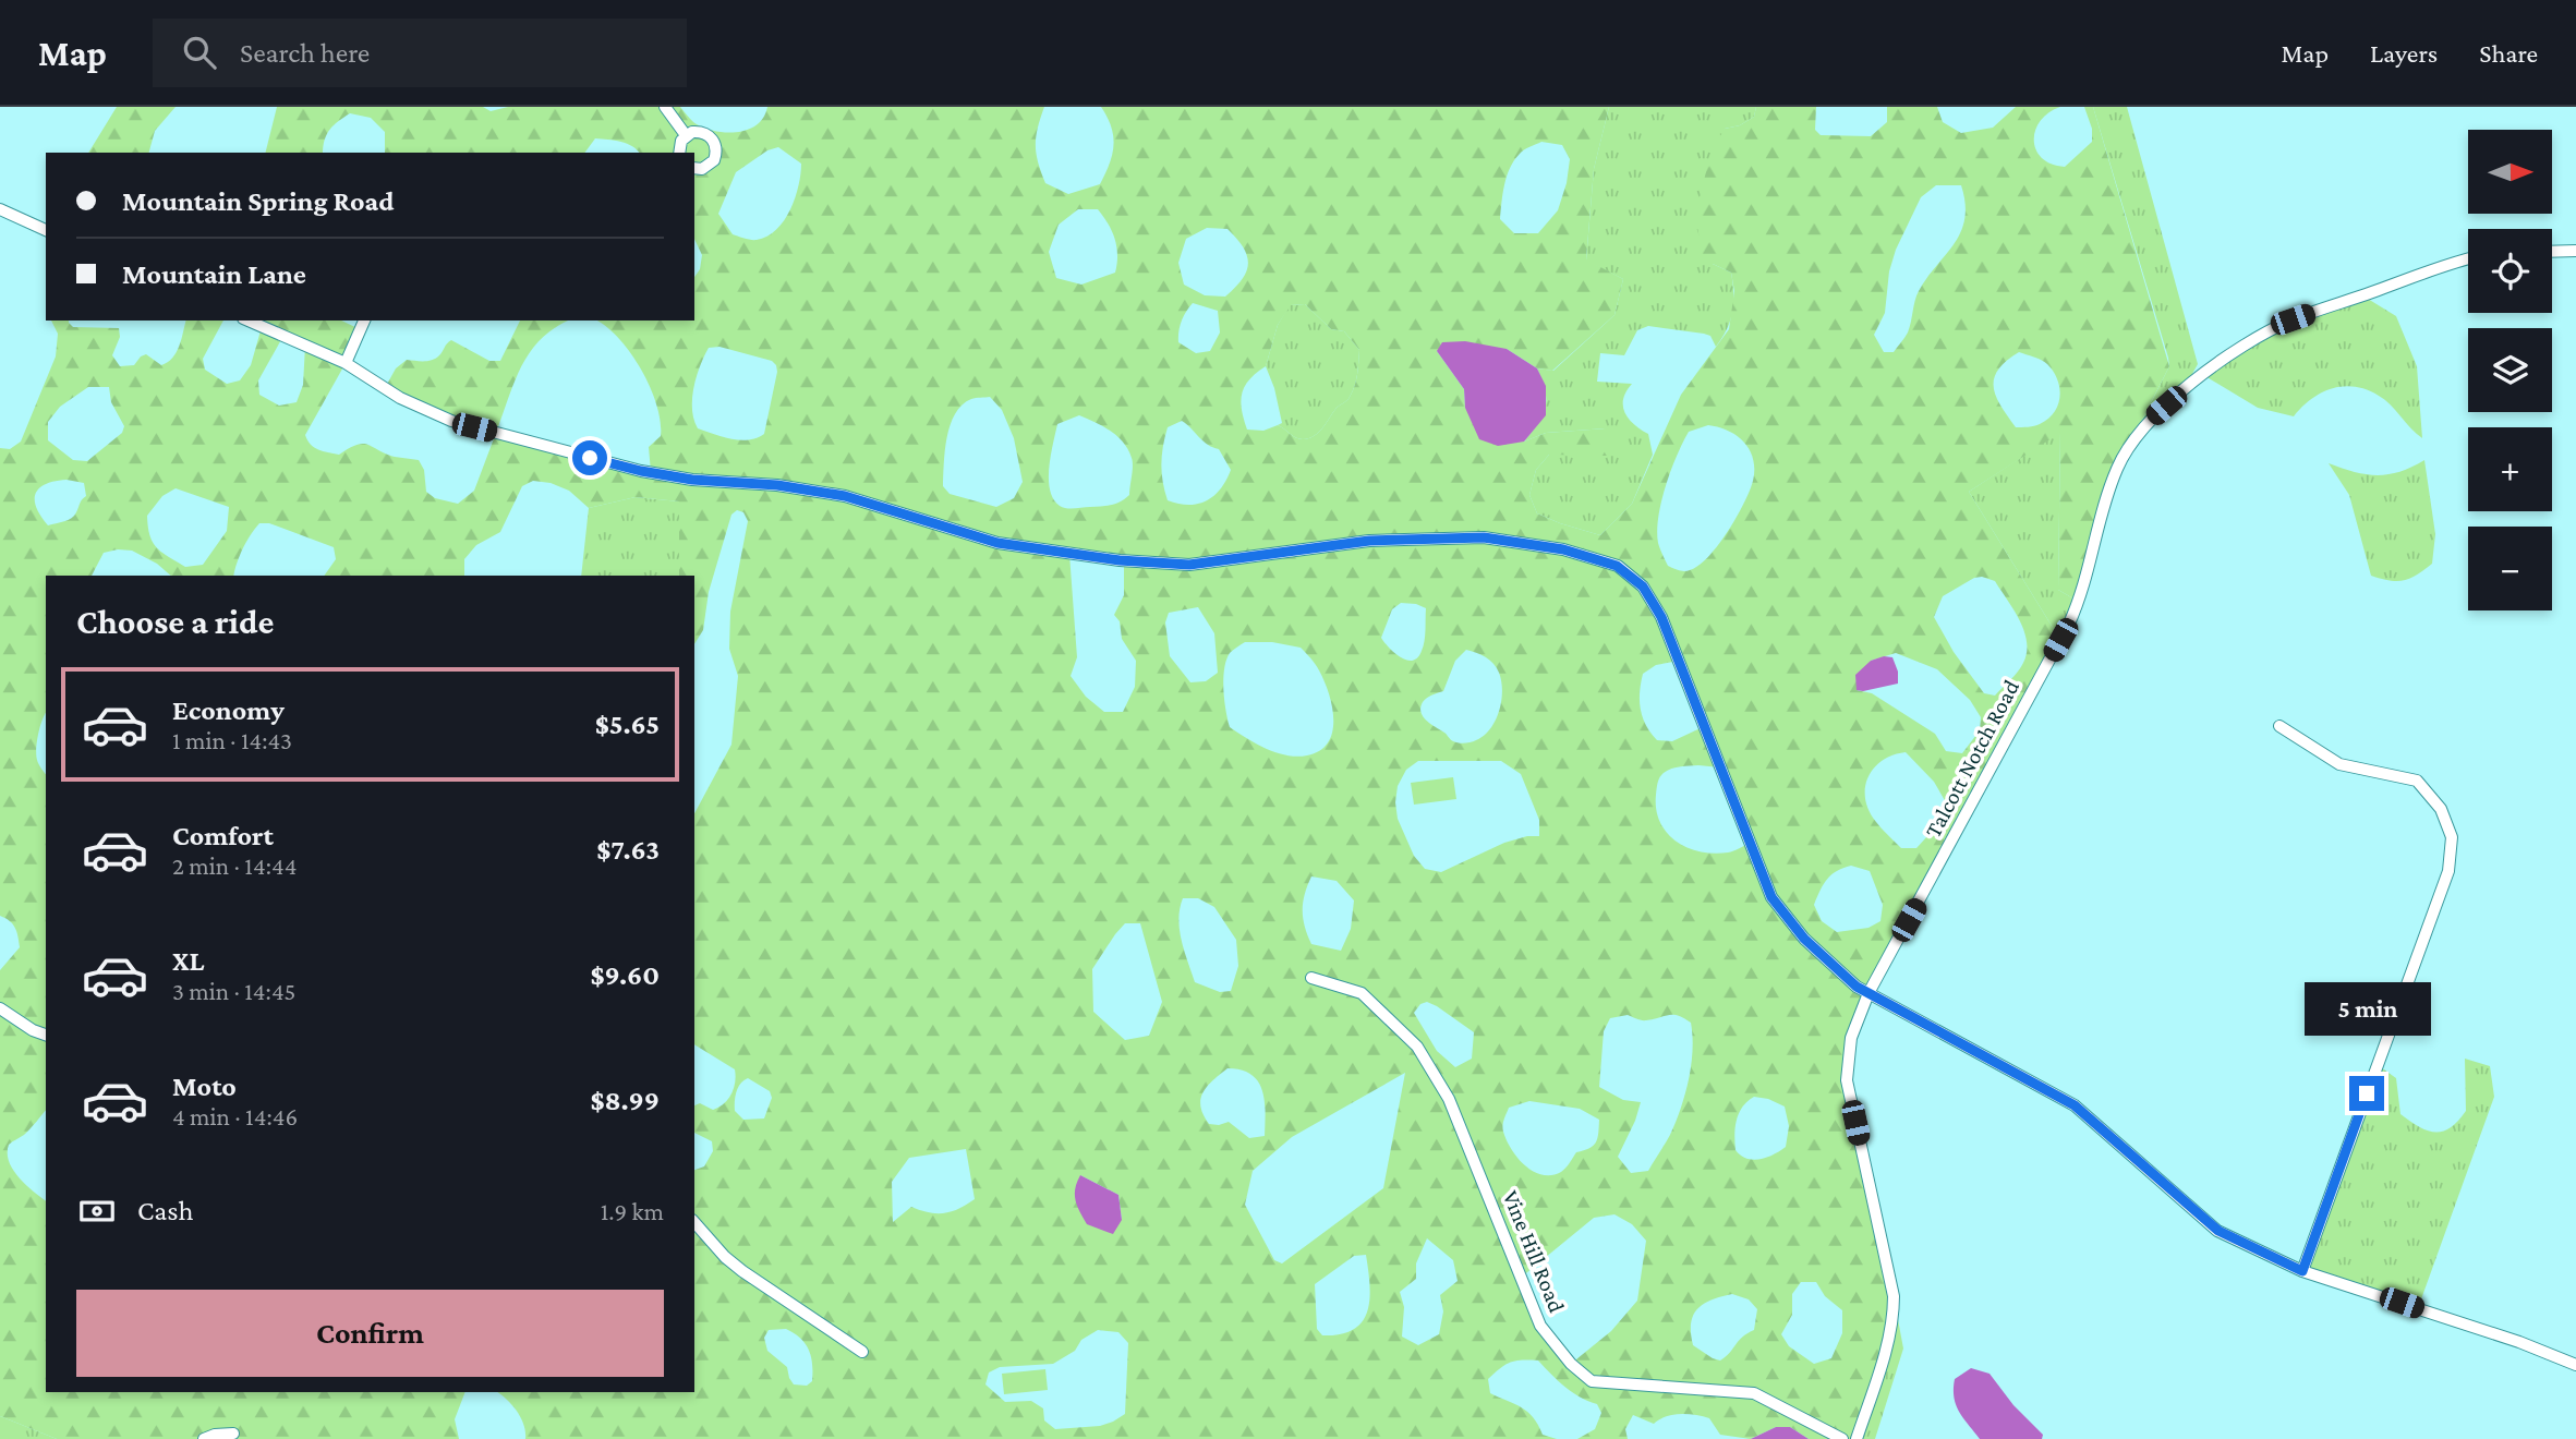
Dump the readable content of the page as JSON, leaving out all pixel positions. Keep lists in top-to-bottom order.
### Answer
{
  "streets": {
    "street": ["Talcott Notch Road", "Vine Hill Road"]
  },
  "north": "right",
  "page": {
    "header": "Map",
    "search": "Search here",
    "nav": ["Map", "Layers", "Share"],
    "map_buttons": ["+", "−"],
    "banner": ["Mountain Spring Road", "Mountain Lane"],
    "heading": "Choose a ride",
    "list": [
      {
        "name": "Economy",
        "note": "1 min · 14:43",
        "value": "$5.65"
      },
      {
        "name": "Comfort",
        "note": "2 min · 14:44",
        "value": "$7.63"
      },
      {
        "name": "XL",
        "note": "3 min · 14:45",
        "value": "$9.60"
      },
      {
        "name": "Moto",
        "note": "4 min · 14:46",
        "value": "$8.99"
      }
    ],
    "bubble": "5 min",
    "pay": ["Cash", "1.9 km"],
    "buttons": "Confirm"
  }
}
